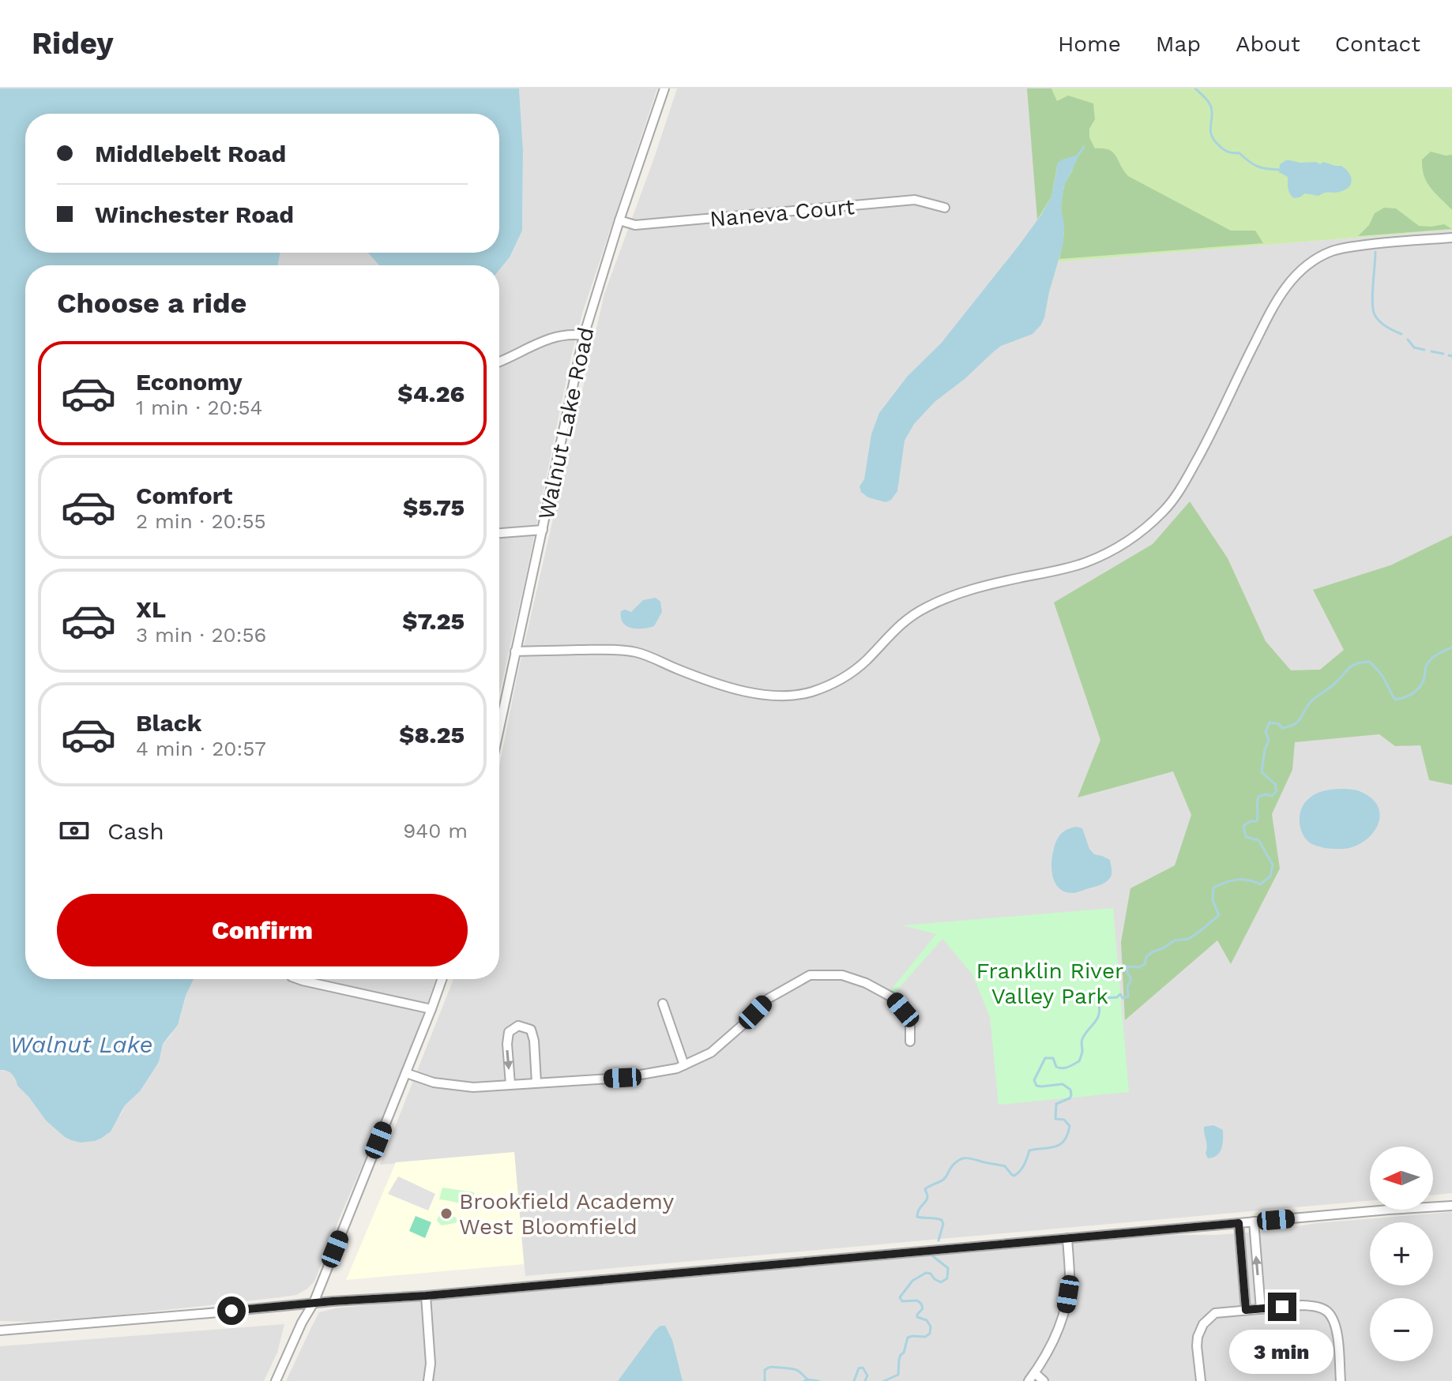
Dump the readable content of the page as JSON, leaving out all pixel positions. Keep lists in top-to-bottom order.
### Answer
{
  "streets": {
    "street": ["Naneva Court", "Walnut Lake Road"]
  },
  "crossings": [
    ["Naneva Court", "Walnut Lake Road"]
  ],
  "water": ["Walnut Lake"],
  "parks": ["Franklin River Valley Park"],
  "places": ["Brookfield Academy West Bloomfield"],
  "north": "left",
  "page": {
    "header": "Ridey",
    "nav": [
      "Home",
      "Map",
      "About",
      "Contact"
    ],
    "banner": ["Middlebelt Road", "Winchester Road"],
    "heading": "Choose a ride",
    "list": [
      {
        "name": "Economy",
        "note": "1 min · 20:54",
        "value": "$4.26"
      },
      {
        "name": "Comfort",
        "note": "2 min · 20:55",
        "value": "$5.75"
      },
      {
        "name": "XL",
        "note": "3 min · 20:56",
        "value": "$7.25"
      },
      {
        "name": "Black",
        "note": "4 min · 20:57",
        "value": "$8.25"
      }
    ],
    "pay": ["Cash", "940 m"],
    "buttons": "Confirm",
    "map_buttons": ["+", "−"],
    "bubble": "3 min"
  }
}
